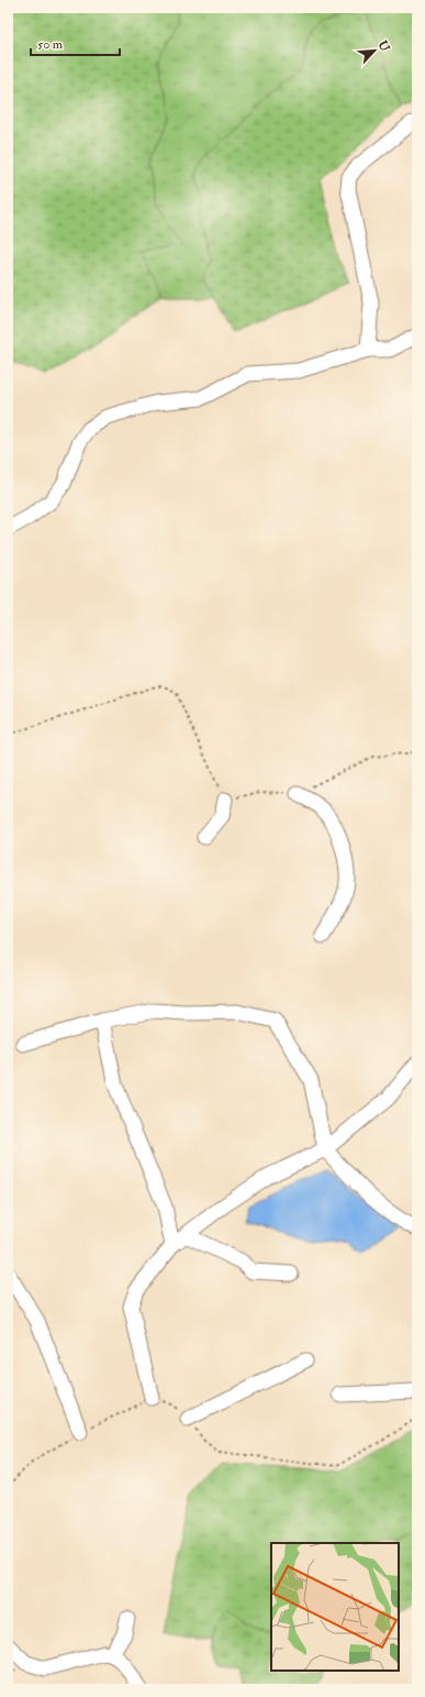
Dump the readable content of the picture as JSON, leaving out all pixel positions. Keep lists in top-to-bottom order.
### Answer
{
  "scale_bar": "50 m",
  "north": "top right"
}
